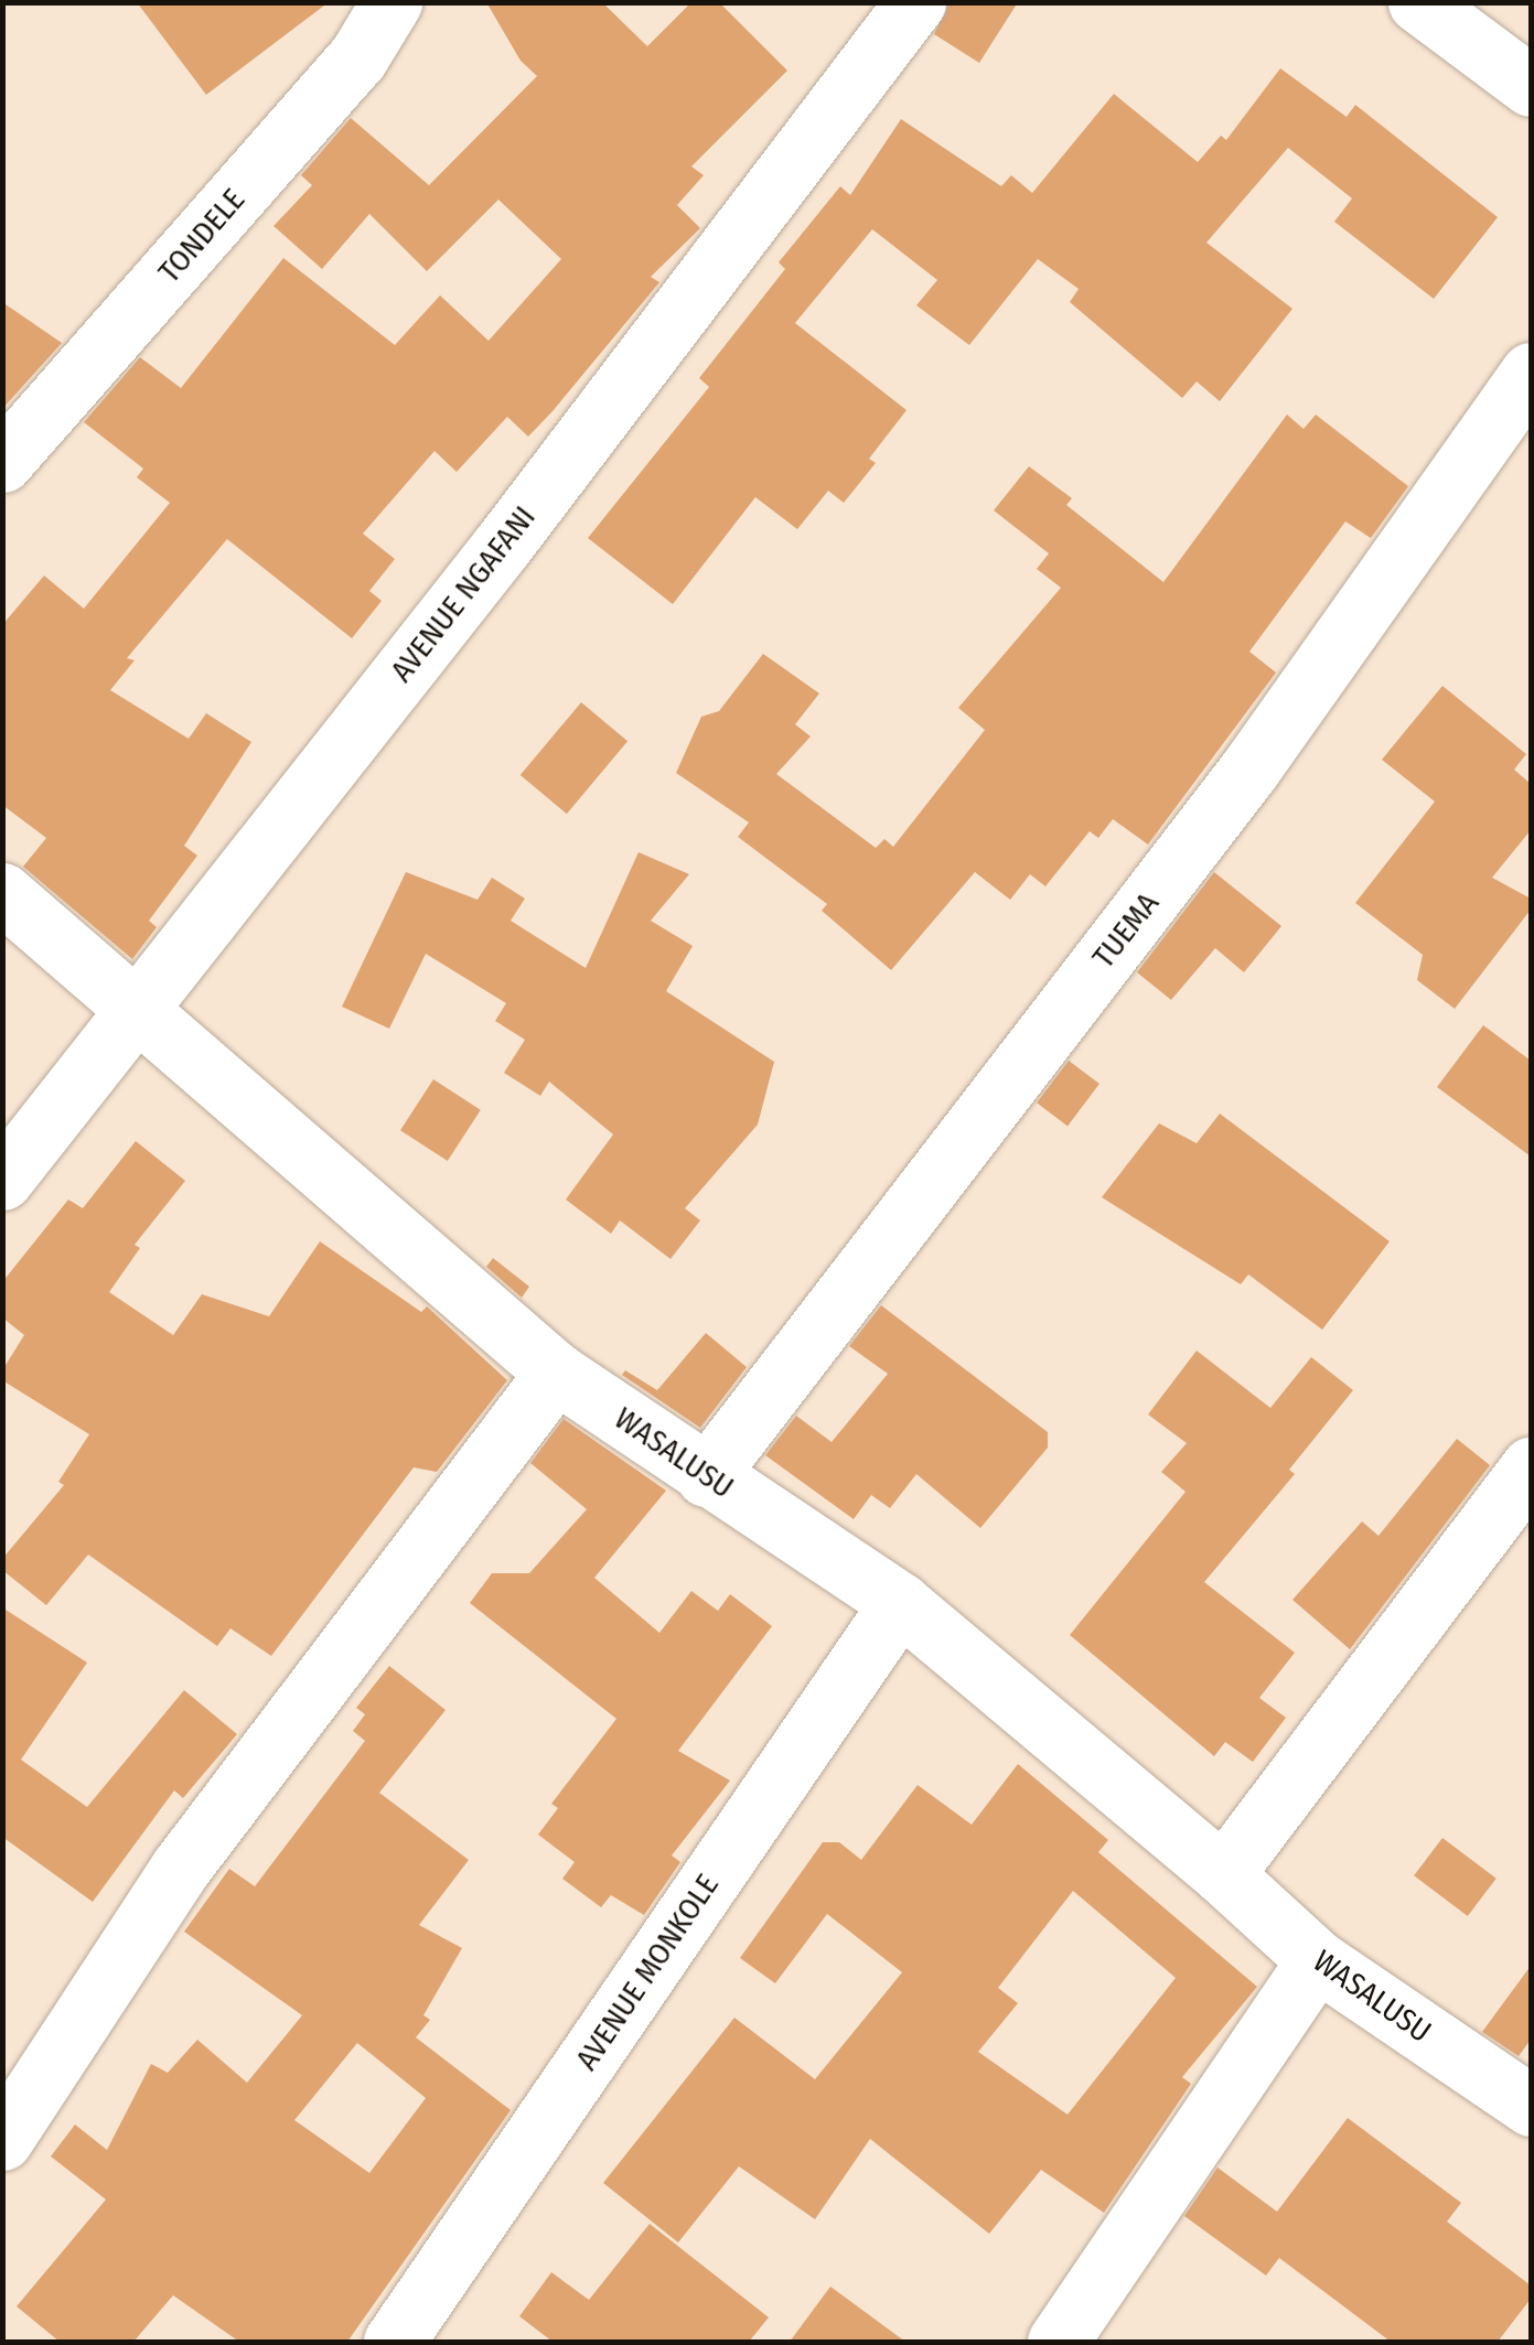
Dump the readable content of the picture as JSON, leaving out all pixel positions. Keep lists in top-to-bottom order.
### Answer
{
  "streets": {
    "street": [
      "TONDELE",
      "AVENUE NGAFANI",
      "TUEMA",
      "WASALUSU",
      "AVENUE MONKOLE"
    ]
  },
  "crossings": [
    ["AVENUE NGAFANI", "WASALUSU"],
    ["TUEMA", "WASALUSU"],
    ["WASALUSU", "AVENUE MONKOLE"]
  ]
}
